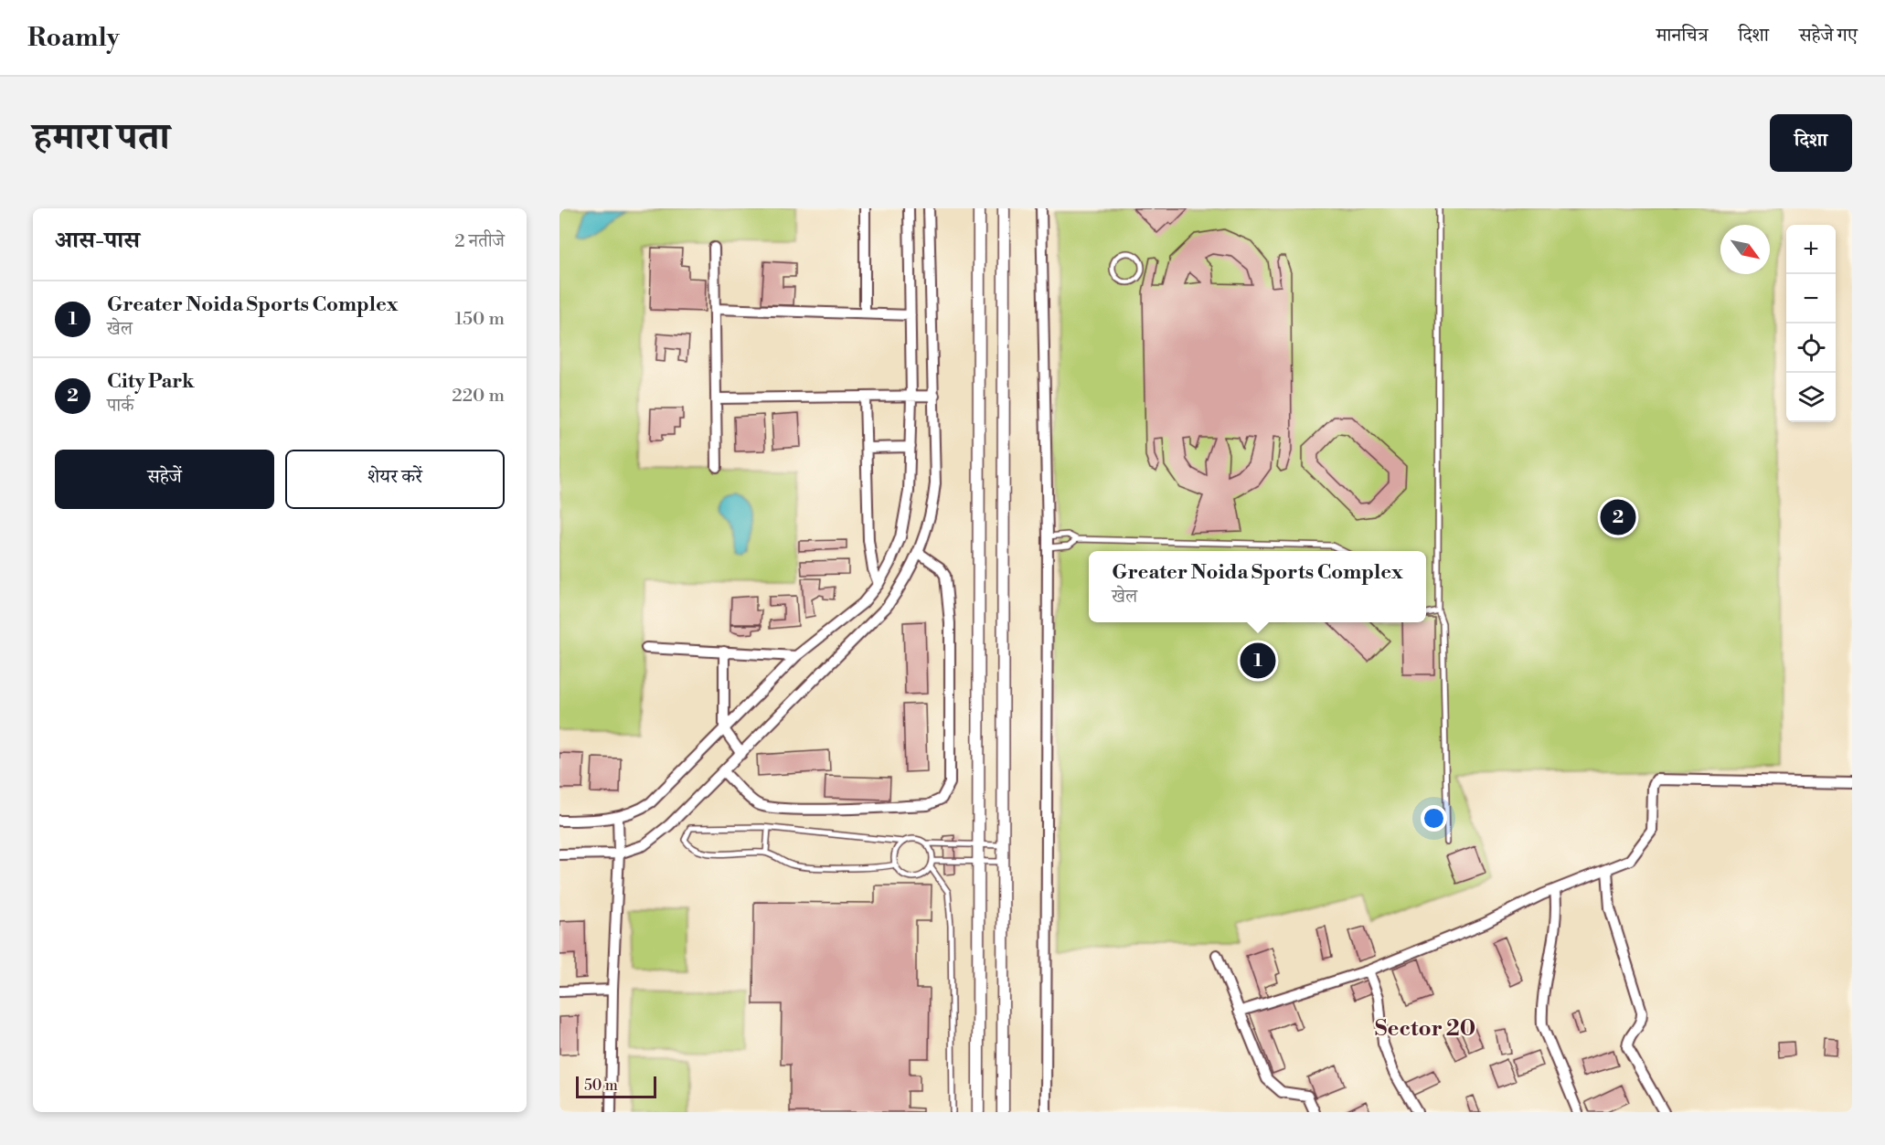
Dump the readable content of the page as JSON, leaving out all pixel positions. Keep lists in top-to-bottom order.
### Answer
{
  "districts": ["Sector 20"],
  "scale_bar": "50 m",
  "north": "bottom right",
  "page": {
    "header": "Roamly",
    "nav": ["मानचित्र", "दिशा", "सहेजे गए"],
    "title": "हमारा पता",
    "buttons": [
      "दिशा",
      ["सहेजें", "शेयर करें"]
    ],
    "heading": ["आस-पास", "2 नतीजे"],
    "map_buttons": ["+", "−"],
    "list": [
      {
        "mark": "1",
        "name": "Greater Noida Sports Complex",
        "note": "खेल",
        "value": "150 m"
      },
      {
        "mark": "2",
        "name": "City Park",
        "note": "पार्क",
        "value": "220 m"
      }
    ],
    "pins": ["2", "1"],
    "popup": ["Greater Noida Sports Complex", "खेल"],
    "scale": "50 m"
  }
}
